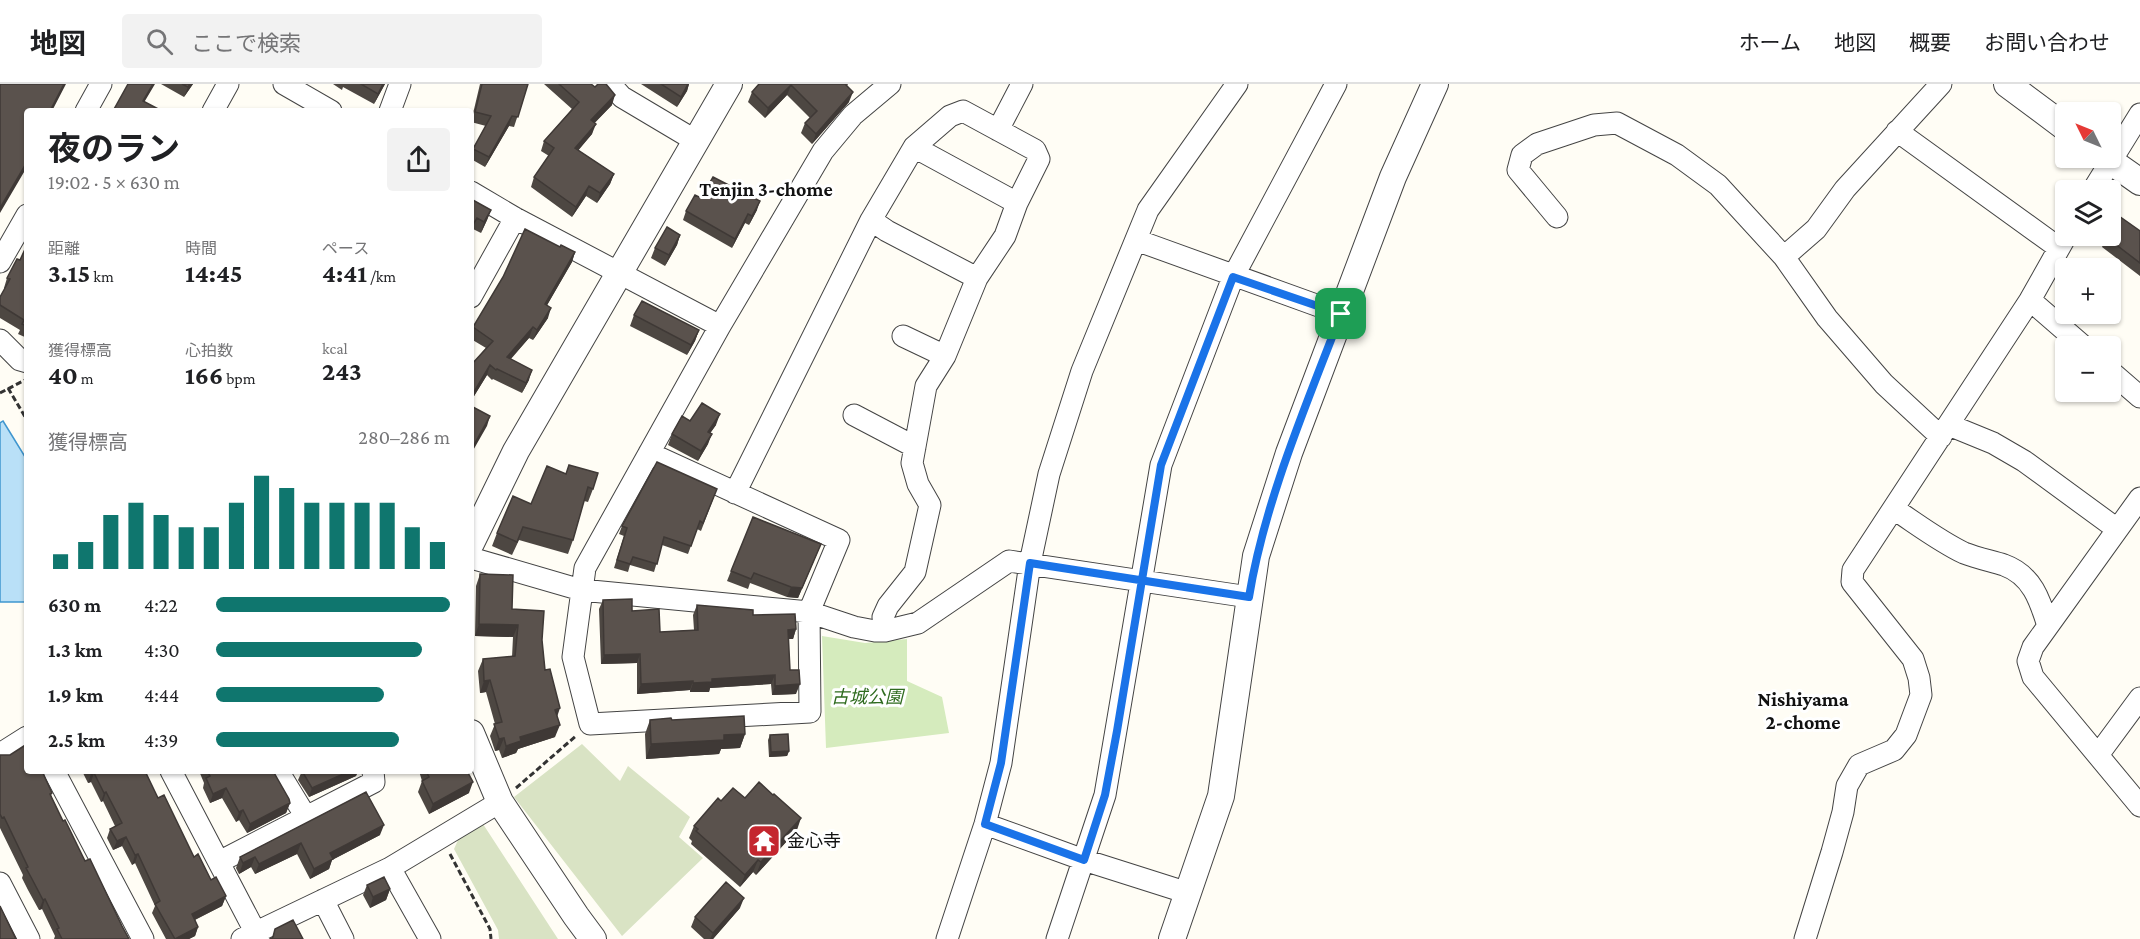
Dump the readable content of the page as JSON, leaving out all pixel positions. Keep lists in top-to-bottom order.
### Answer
{
  "districts": ["Tenjin 3-chome", "Nishiyama 2-chome"],
  "parks": ["古城公園"],
  "places": {
    "temple": ["金心寺"]
  },
  "north": "top left",
  "page": {
    "header": "地図",
    "search": "ここで検索",
    "nav": [
      "ホーム",
      "地図",
      "概要",
      "お問い合わせ"
    ],
    "map_buttons": ["+", "−"],
    "heading": ["夜のラン", "19:02 · 5 × 630 m"],
    "stats": [
      ["距離", "3.15 km"],
      ["時間", "14:45"],
      ["ペース", "4:41 /km"],
      ["獲得標高", "40 m"],
      ["心拍数", "166 bpm"],
      ["kcal", "243"]
    ],
    "chart": ["獲得標高", "280–286 m"],
    "list": [
      {
        "name": "630 m",
        "note": "4:22"
      },
      {
        "name": "1.3 km",
        "note": "4:30"
      },
      {
        "name": "1.9 km",
        "note": "4:44"
      },
      {
        "name": "2.5 km",
        "note": "4:39"
      }
    ]
  }
}
